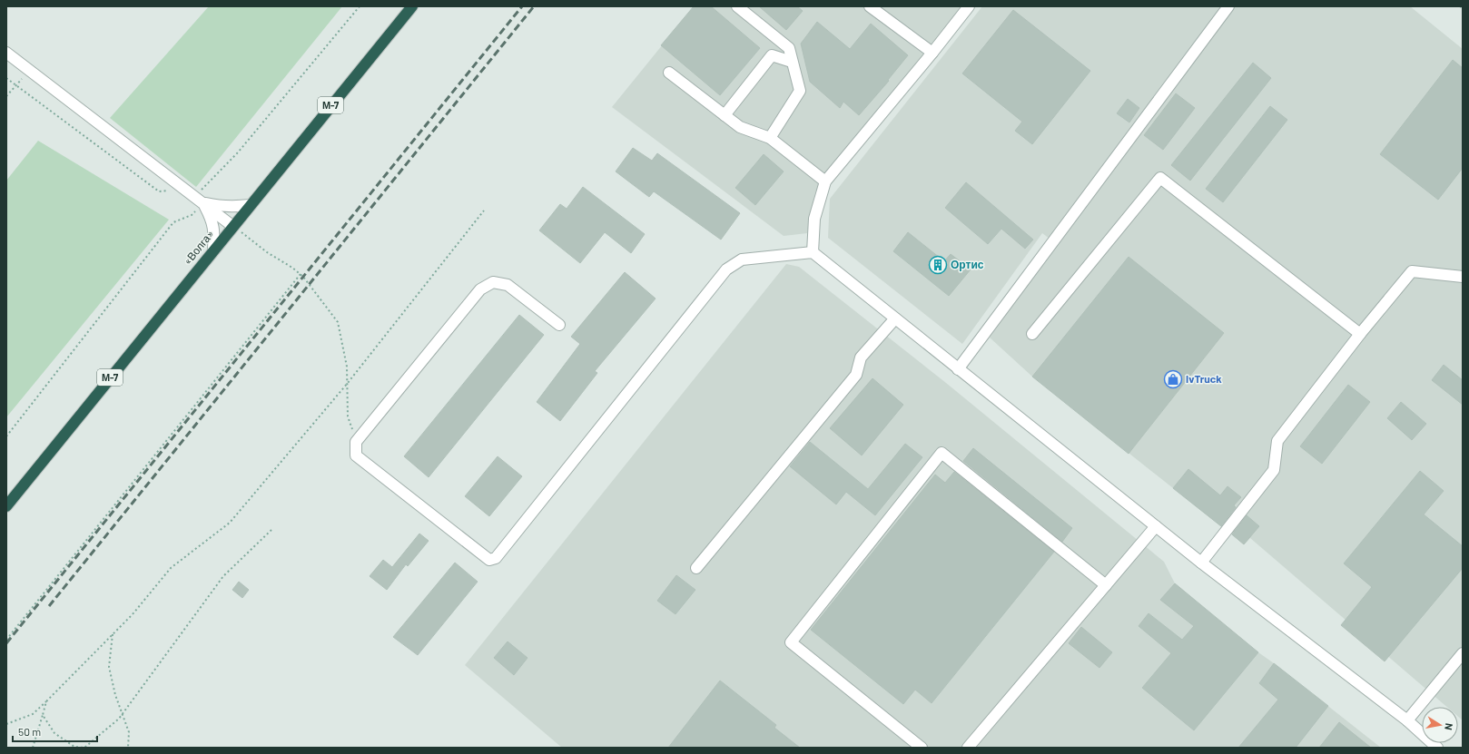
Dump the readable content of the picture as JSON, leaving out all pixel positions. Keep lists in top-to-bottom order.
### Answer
{
  "streets": {
    "highway": ["М-7", "«Волга»"]
  },
  "places": {
    "building": ["Ортис"],
    "shop": ["IvTruck"]
  },
  "scale_bar": "50 m",
  "north": "right"
}
